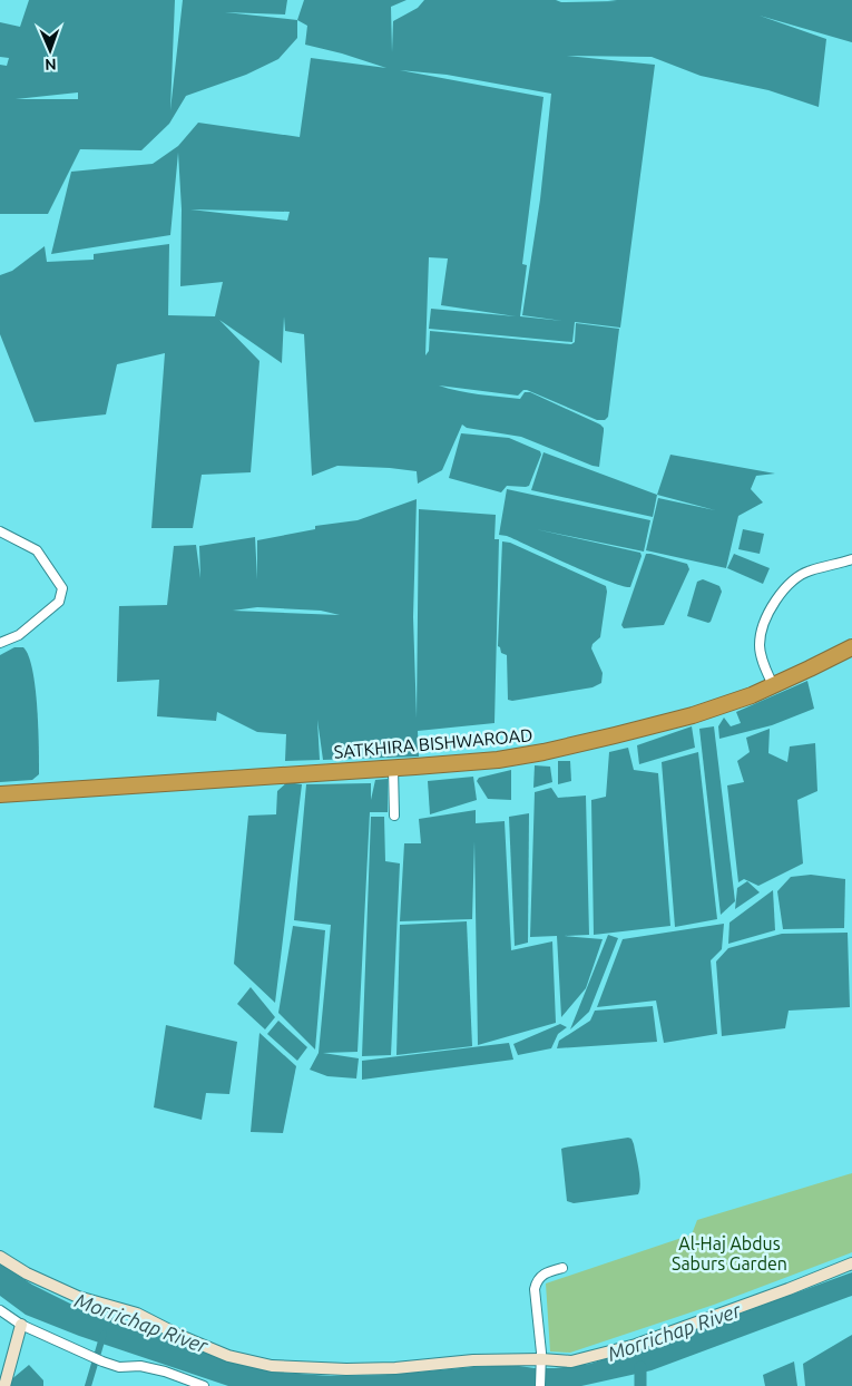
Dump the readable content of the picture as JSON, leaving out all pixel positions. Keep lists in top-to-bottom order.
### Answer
{
  "streets": {
    "highway": ["SATKHIRA BISHWAROAD"]
  },
  "water": ["Morrichap River"],
  "parks": ["Al-Haj Abdus Saburs Garden"],
  "north": "bottom"
}
